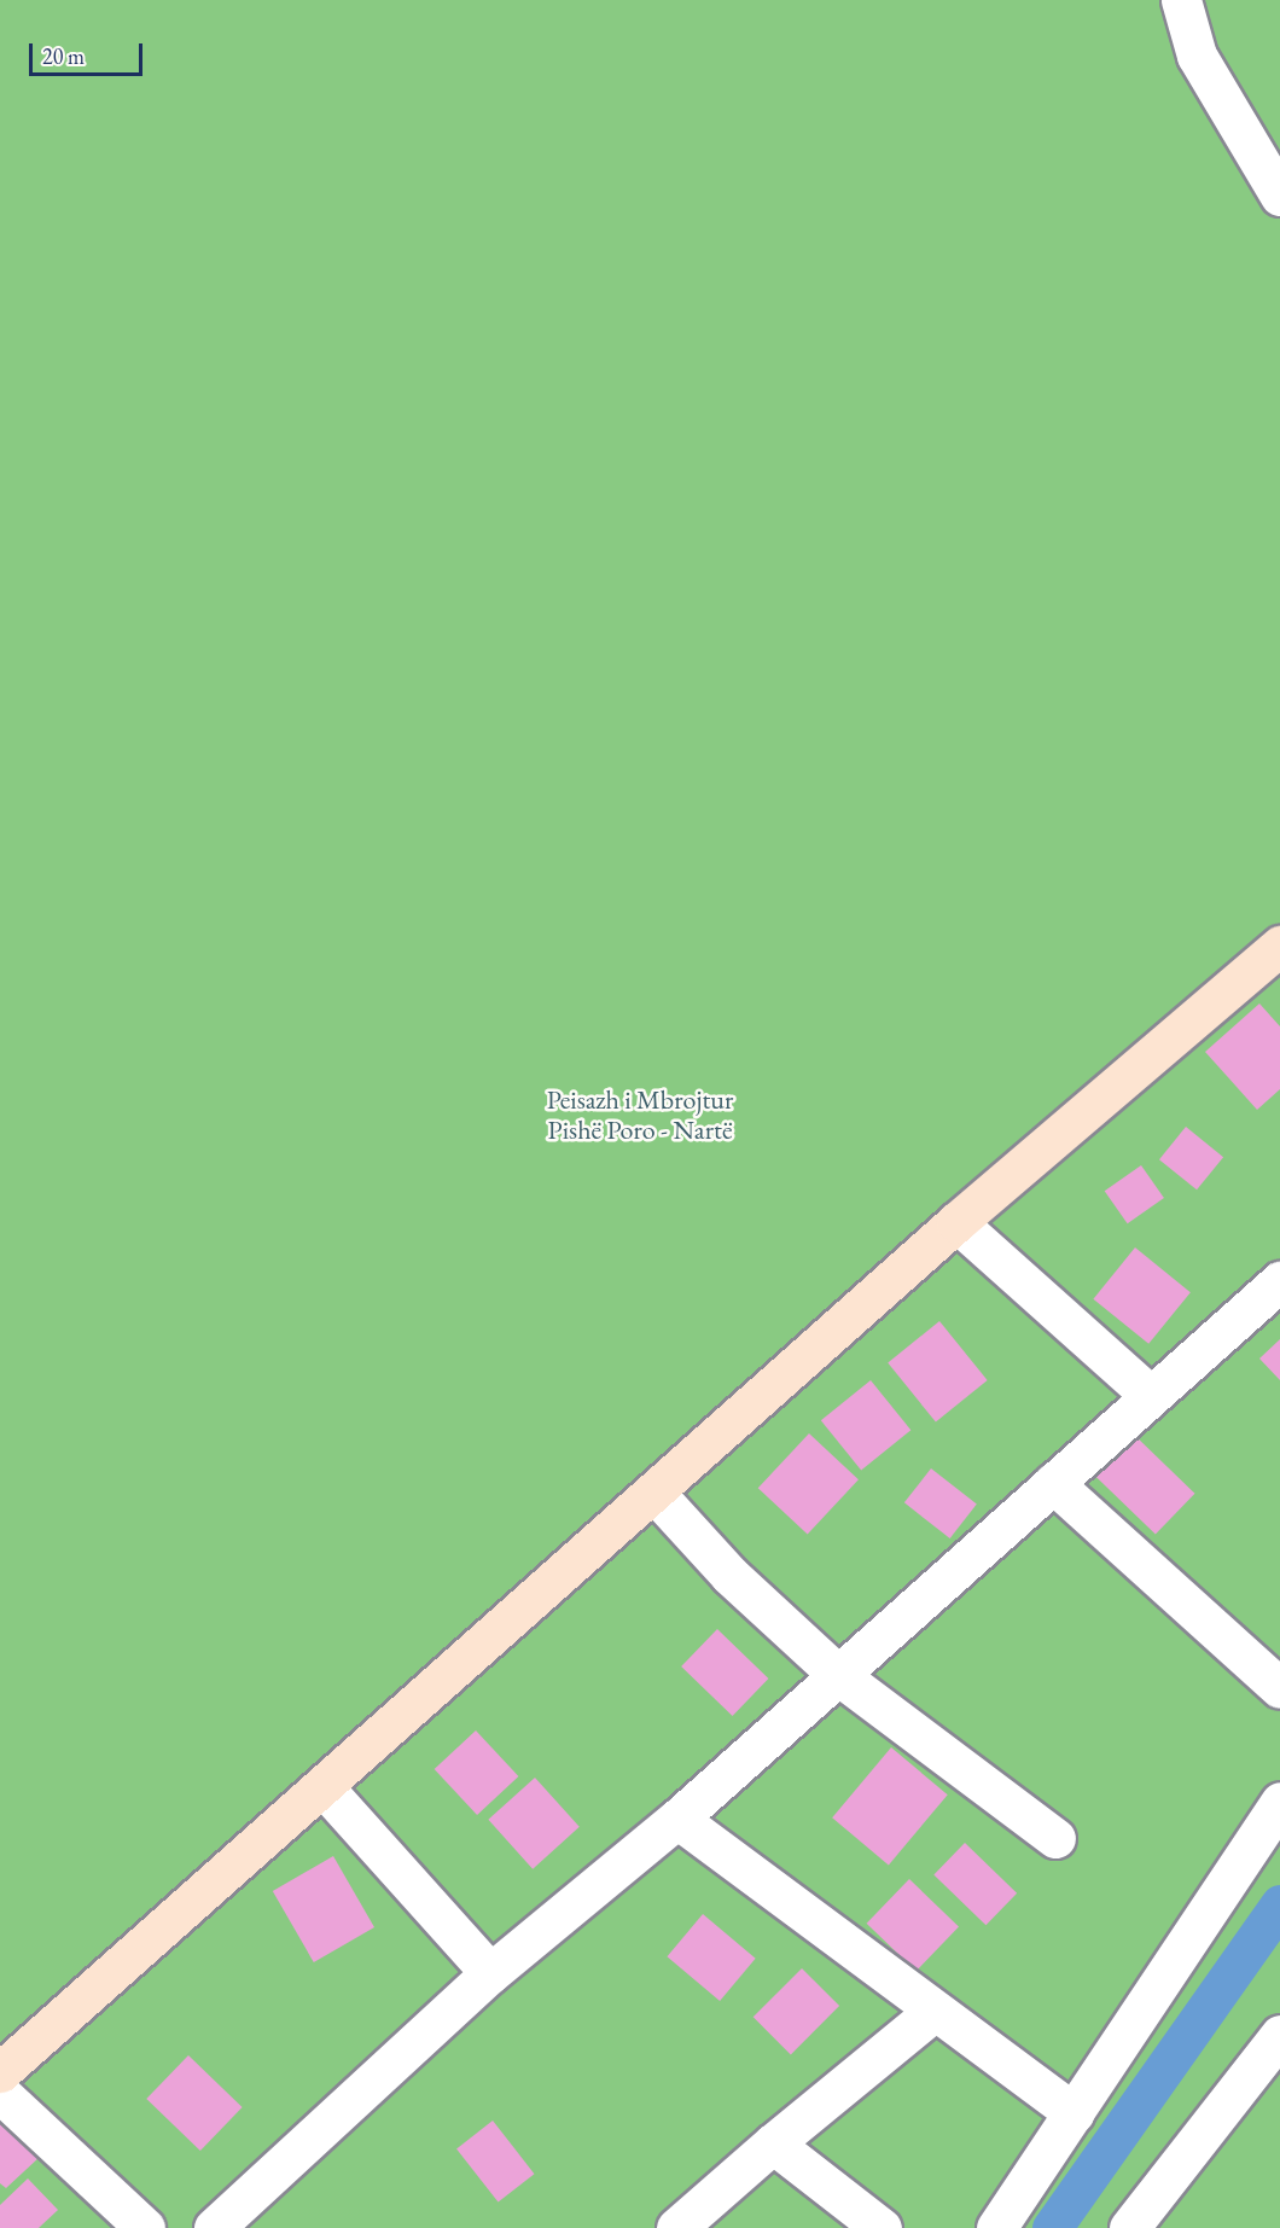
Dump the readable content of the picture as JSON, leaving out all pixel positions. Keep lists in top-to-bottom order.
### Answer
{
  "parks": ["Peisazh i Mbrojtur Pishë Poro - Nartë"],
  "scale_bar": "20 m"
}
